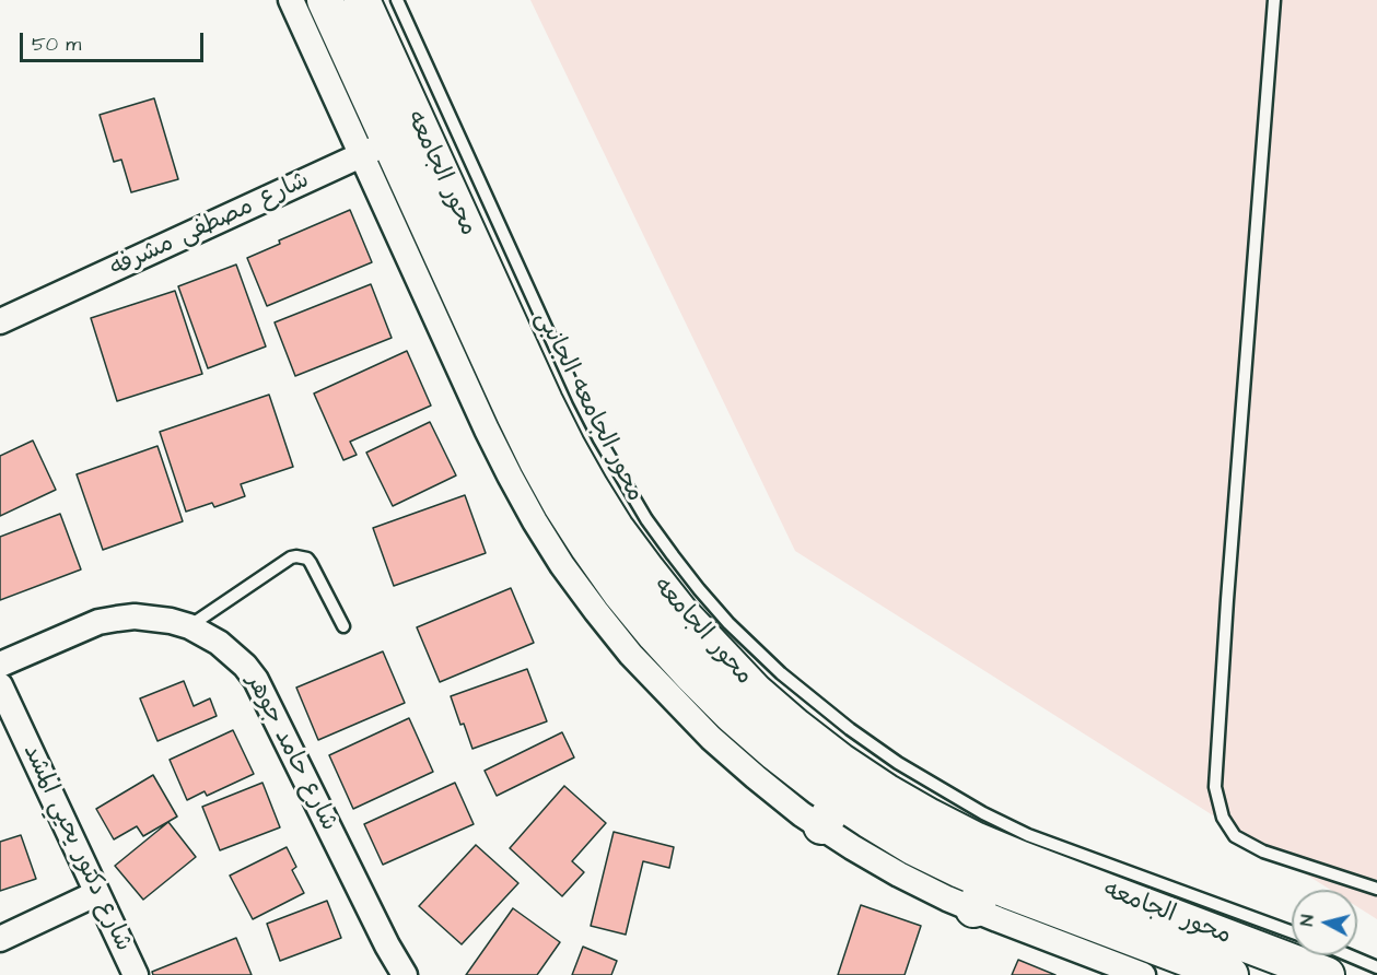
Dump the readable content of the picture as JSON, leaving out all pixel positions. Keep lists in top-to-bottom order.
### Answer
{
  "streets": {
    "street": [
      "محور الجامعه",
      "شارع مصطفى مشرفه",
      "شارع حامد جوهر",
      "شارع دكتور يحيي المشد"
    ],
    "lane": ["محور الجامعه الجانبى"]
  },
  "crossings": [
    ["محور الجامعه", "شارع مصطفى مشرفه"]
  ],
  "scale_bar": "50 m",
  "north": "left"
}
